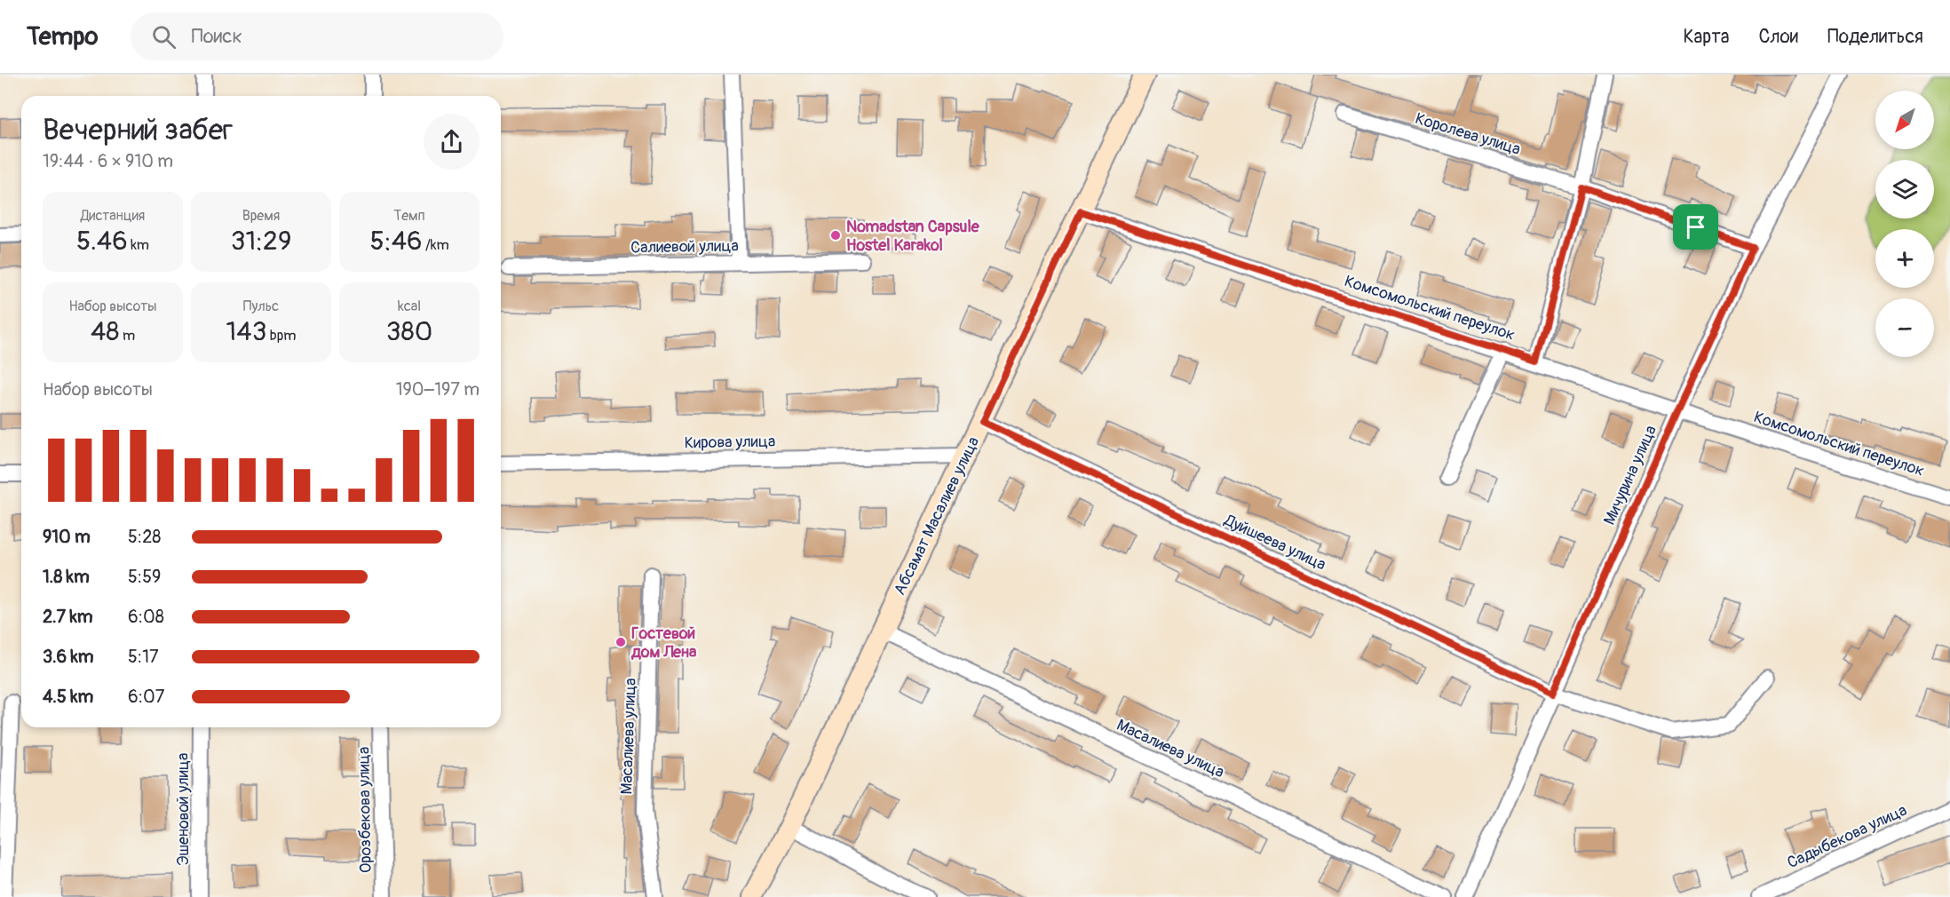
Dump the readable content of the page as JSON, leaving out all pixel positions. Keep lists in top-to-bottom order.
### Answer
{
  "streets": {
    "street": [
      "Королева улица",
      "Салиевой улица",
      "Комсомольский переулок",
      "Кирова улица",
      "Мичурина улица",
      "Абсамат Масалиев улица",
      "Дуйшеева улица",
      "Масалиева улица",
      "Эшеновой улица",
      "Орозбекова улица",
      "Садыбекова улица"
    ]
  },
  "crossings": [
    ["Королева улица", "Мичурина улица"],
    ["Комсомольский переулок", "Мичурина улица"],
    ["Комсомольский переулок", "Абсамат Масалиев улица"],
    ["Кирова улица", "Абсамат Масалиев улица"],
    ["Мичурина улица", "Дуйшеева улица"],
    ["Абсамат Масалиев улица", "Дуйшеева улица"],
    ["Абсамат Масалиев улица", "Масалиева улица"]
  ],
  "places": ["Nomadstan Capsule Hostel Karakol", "Гостевой дом Лена"],
  "north": "bottom left",
  "page": {
    "header": "Tempo",
    "search": "Поиск",
    "nav": ["Карта", "Слои", "Поделиться"],
    "map_buttons": ["+", "−"],
    "heading": ["Вечерний забег", "19:44 · 6 × 910 m"],
    "stats": [
      ["Дистанция", "5.46 km"],
      ["Время", "31:29"],
      ["Темп", "5:46 /km"],
      ["Набор высоты", "48 m"],
      ["Пульс", "143 bpm"],
      ["kcal", "380"]
    ],
    "chart": ["Набор высоты", "190–197 m"],
    "list": [
      {
        "name": "910 m",
        "note": "5:28"
      },
      {
        "name": "1.8 km",
        "note": "5:59"
      },
      {
        "name": "2.7 km",
        "note": "6:08"
      },
      {
        "name": "3.6 km",
        "note": "5:17"
      },
      {
        "name": "4.5 km",
        "note": "6:07"
      }
    ]
  }
}
